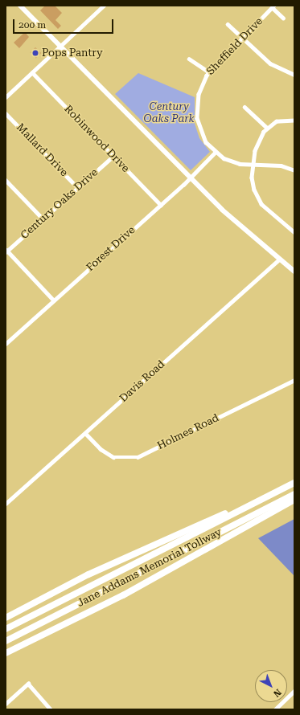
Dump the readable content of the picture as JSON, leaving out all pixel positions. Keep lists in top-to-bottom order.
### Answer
{
  "streets": {
    "highway": ["Jane Addams Memorial Tollway"],
    "street": [
      "Sheffield Drive",
      "Robinwood Drive",
      "Mallard Drive",
      "Century Oaks Drive",
      "Forest Drive",
      "Davis Road",
      "Holmes Road"
    ]
  },
  "crossings": [
    ["Sheffield Drive", "Forest Drive"],
    ["Robinwood Drive", "Century Oaks Drive"],
    ["Robinwood Drive", "Forest Drive"],
    ["Mallard Drive", "Century Oaks Drive"],
    ["Davis Road", "Holmes Road"]
  ],
  "parks": ["Century Oaks Park"],
  "places": ["Pops Pantry"],
  "scale_bar": "200 m",
  "north": "bottom right"
}
